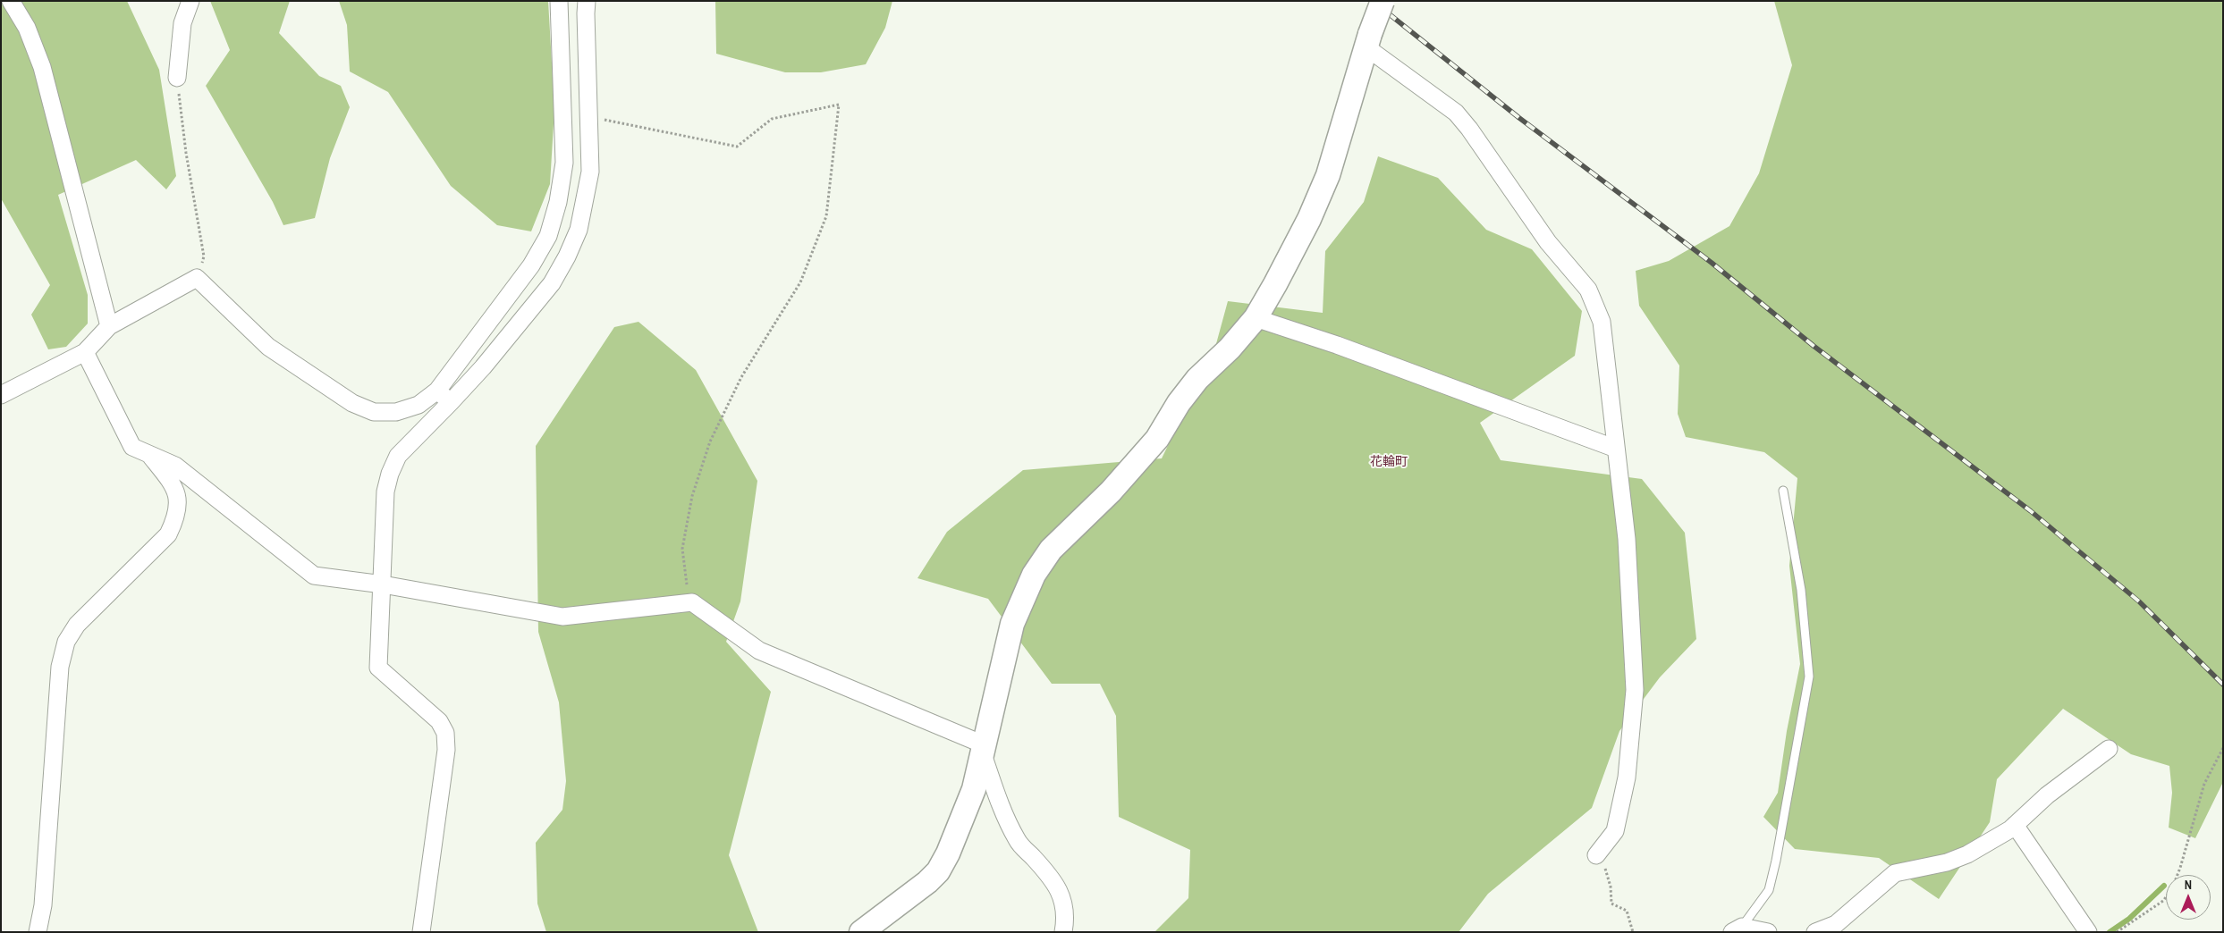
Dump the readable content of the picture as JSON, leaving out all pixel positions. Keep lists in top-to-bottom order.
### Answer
{
  "districts": ["花輪町"],
  "north": "top"
}
